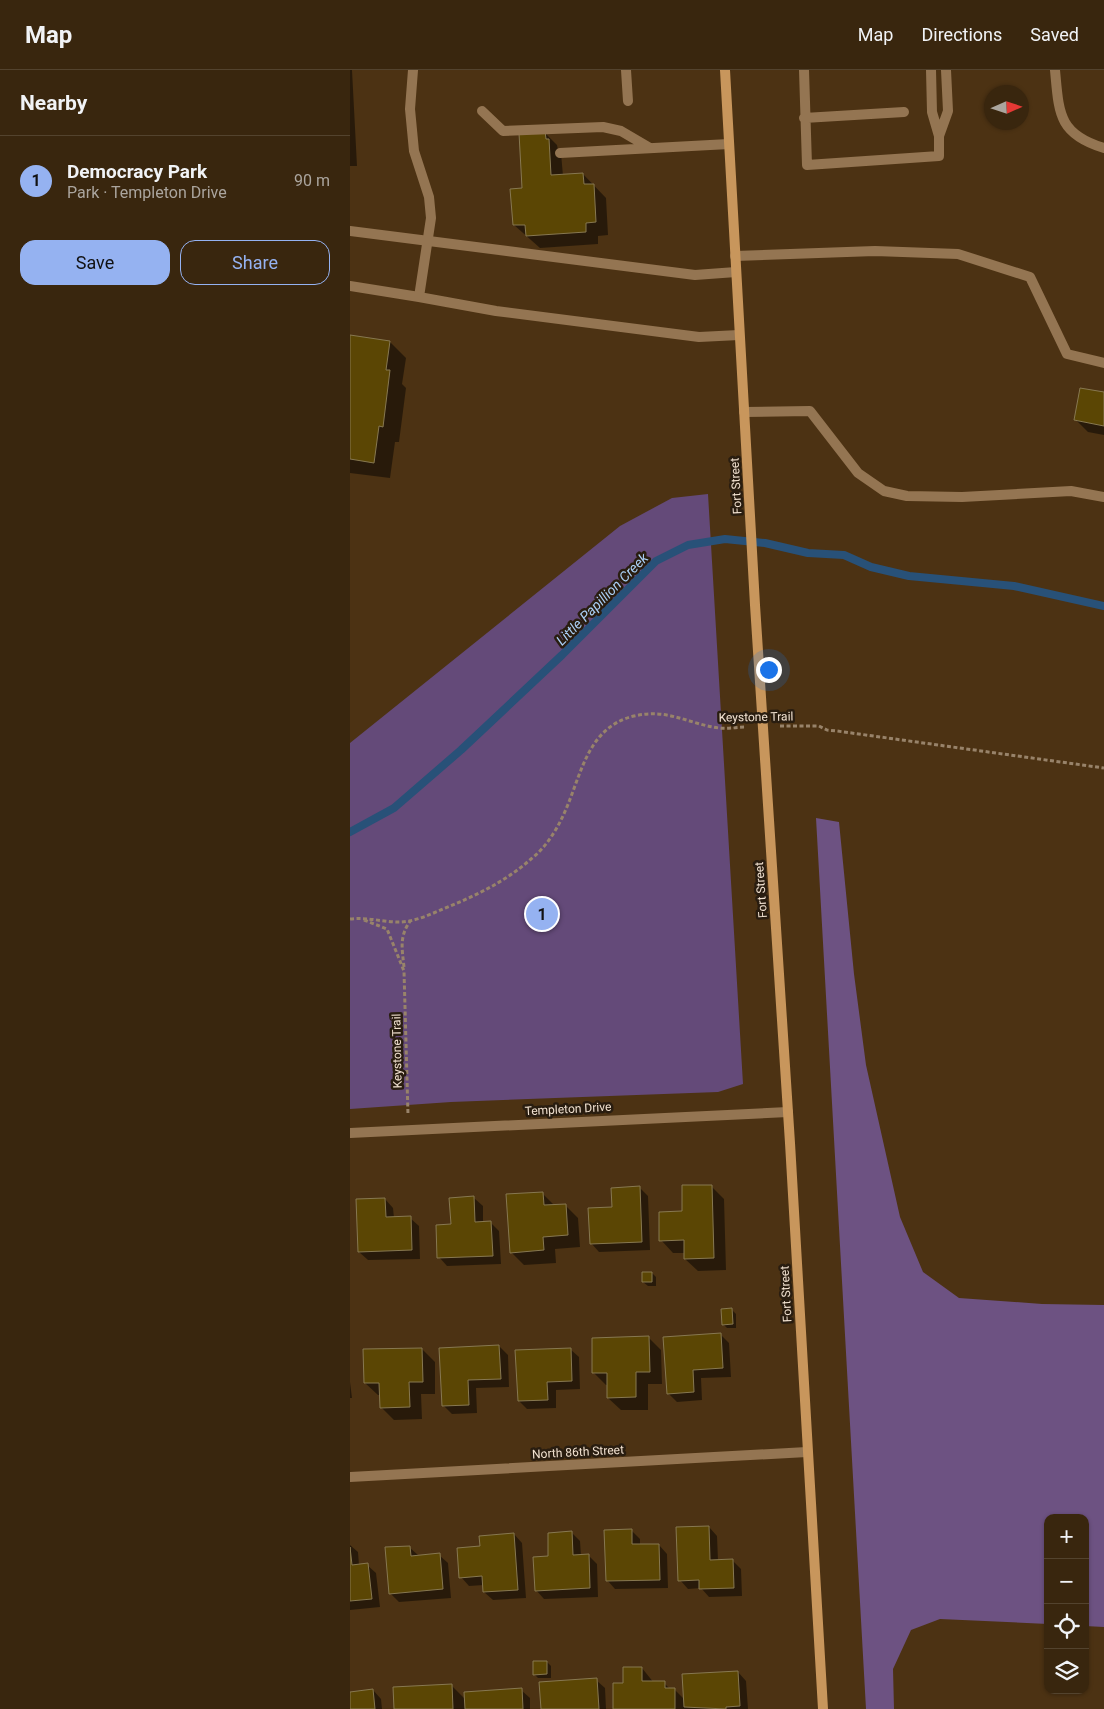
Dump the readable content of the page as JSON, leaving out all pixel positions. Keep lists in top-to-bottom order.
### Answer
{
  "streets": {
    "main road": ["Fort Street"],
    "street": ["Templeton Drive", "North 86th Street"],
    "path": ["Keystone Trail"]
  },
  "crossings": [
    ["Fort Street", "Keystone Trail"],
    ["Fort Street", "Templeton Drive"],
    ["Fort Street", "North 86th Street"],
    ["Keystone Trail", "Templeton Drive"]
  ],
  "water": ["Little Papillion Creek"],
  "north": "right",
  "page": {
    "header": "Map",
    "nav": ["Map", "Directions", "Saved"],
    "heading": "Nearby",
    "list": [
      {
        "mark": "1",
        "name": "Democracy Park",
        "note": "Park · Templeton Drive",
        "value": "90 m"
      }
    ],
    "buttons": ["Save", "Share"],
    "pins": "1",
    "map_buttons": ["+", "−"]
  }
}
